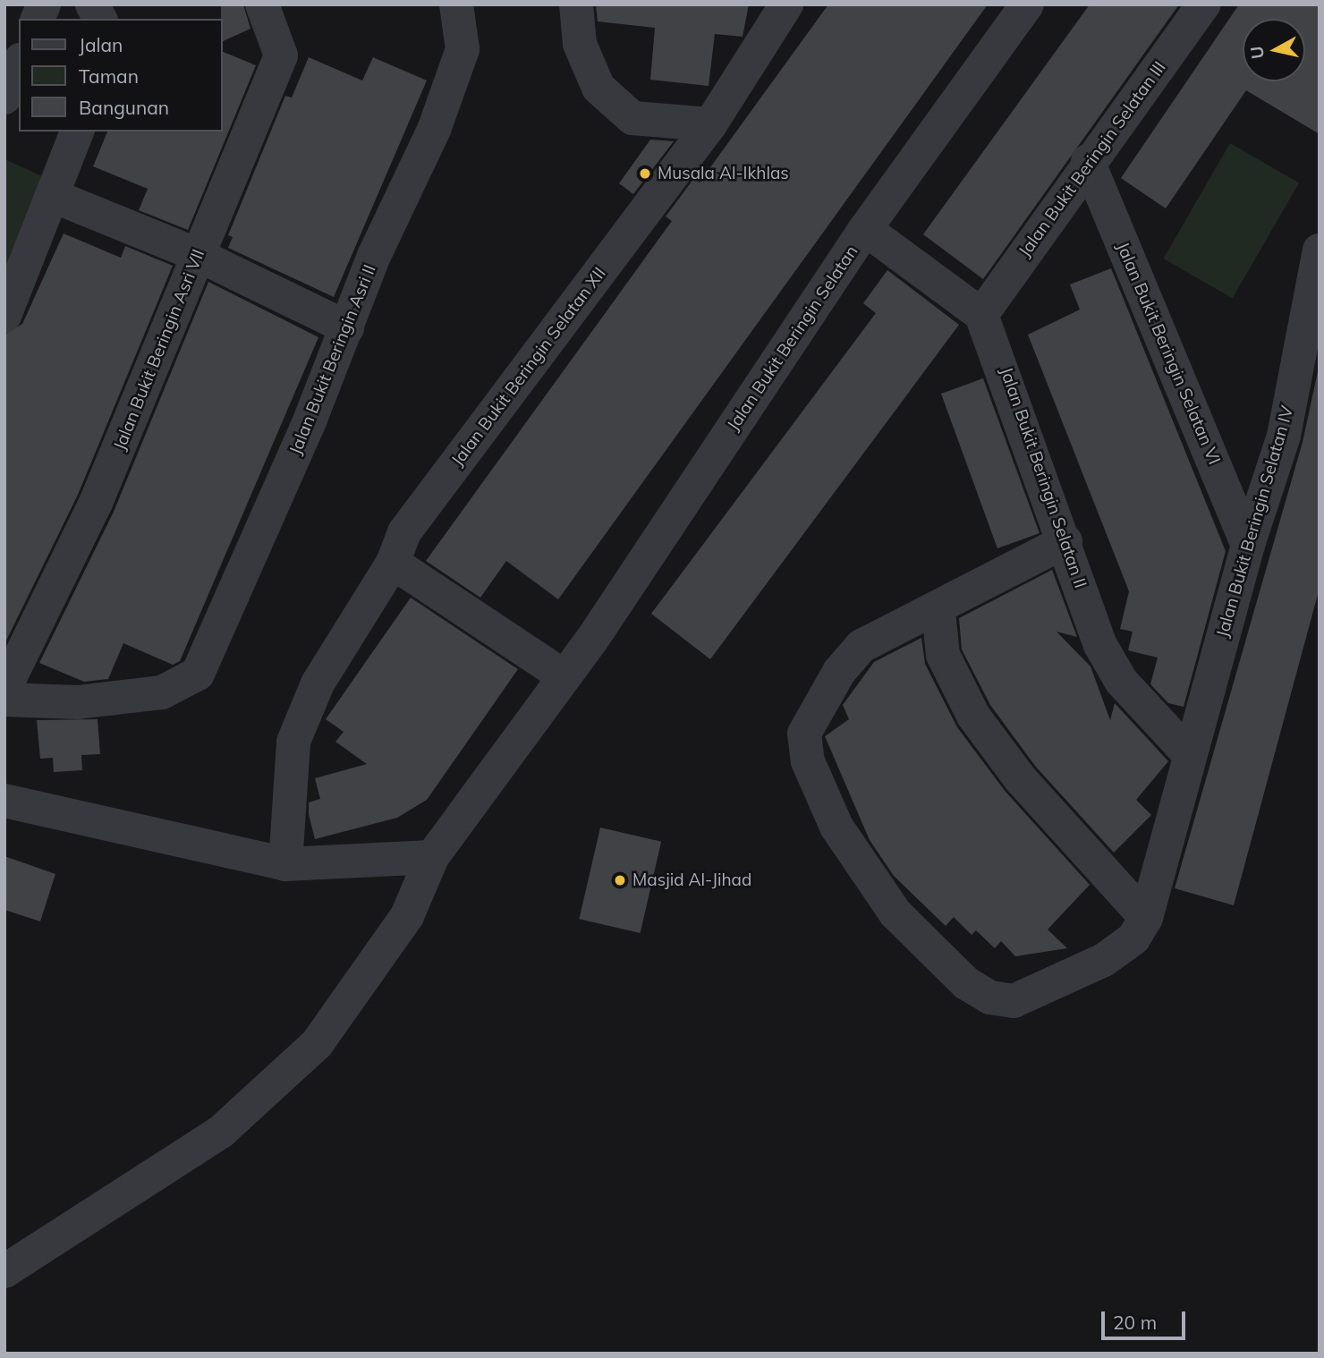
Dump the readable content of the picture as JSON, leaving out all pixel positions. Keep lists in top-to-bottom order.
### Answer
{
  "streets": {
    "street": [
      "Jalan Bukit Beringin Selatan III",
      "Jalan Bukit Beringin Selatan",
      "Jalan Bukit Beringin Asri VII",
      "Jalan Bukit Beringin Selatan VI",
      "Jalan Bukit Beringin Asri II",
      "Jalan Bukit Beringin Selatan XII",
      "Jalan Bukit Beringin Selatan II",
      "Jalan Bukit Beringin Selatan IV"
    ]
  },
  "crossings": [
    ["Jalan Bukit Beringin Selatan III", "Jalan Bukit Beringin Selatan VI"],
    ["Jalan Bukit Beringin Selatan III", "Jalan Bukit Beringin Selatan II"],
    ["Jalan Bukit Beringin Selatan VI", "Jalan Bukit Beringin Selatan IV"],
    ["Jalan Bukit Beringin Selatan II", "Jalan Bukit Beringin Selatan IV"]
  ],
  "places": ["Musala Al-Ikhlas", "Masjid Al-Jihad"],
  "legend": ["Jalan", "Taman", "Bangunan"],
  "scale_bar": "20 m",
  "north": "left"
}
